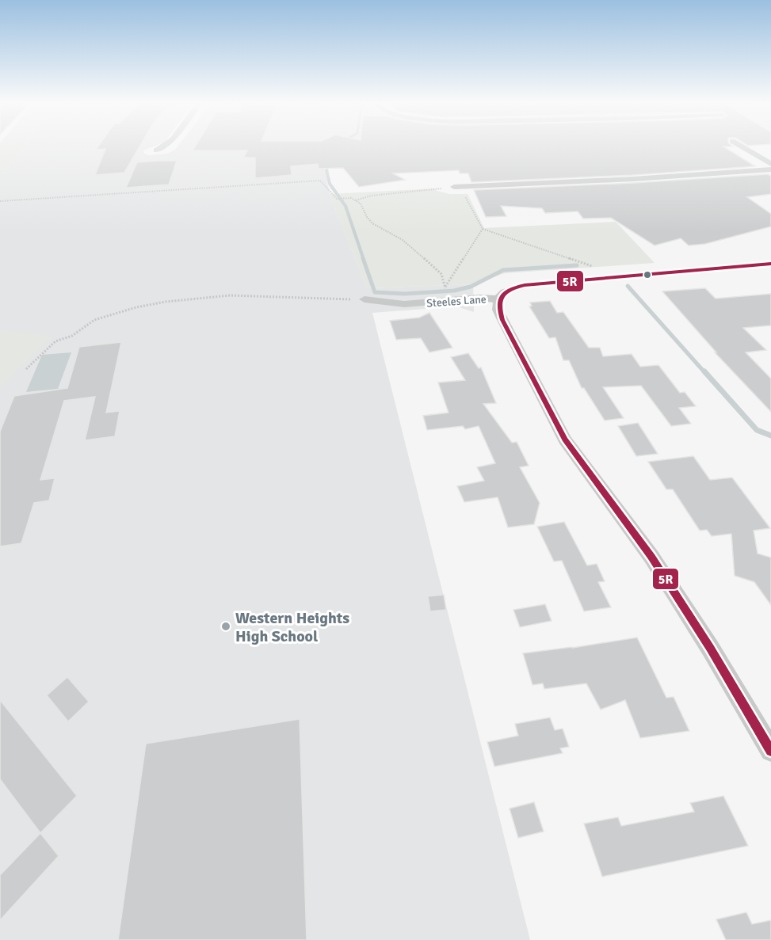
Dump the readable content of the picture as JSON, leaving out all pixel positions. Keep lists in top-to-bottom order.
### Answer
{
  "streets": {
    "street": ["Steeles Lane"]
  },
  "places": ["Western Heights High School"],
  "lines": ["transit line 5R"]
}
